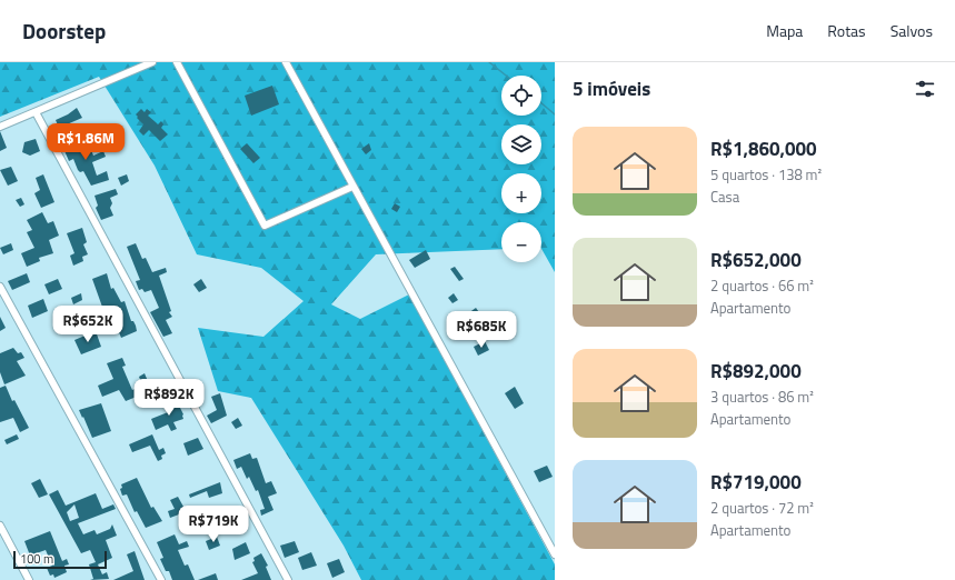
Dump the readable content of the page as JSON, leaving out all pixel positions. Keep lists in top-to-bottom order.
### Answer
{
  "scale_bar": "100 m",
  "page": {
    "header": "Doorstep",
    "nav": ["Mapa", "Rotas", "Salvos"],
    "heading": "5 imóveis",
    "map_buttons": ["+", "−"],
    "list": [
      {
        "name": "R$1,860,000",
        "note": "5 quartos · 138 m² · Casa"
      },
      {
        "name": "R$652,000",
        "note": "2 quartos · 66 m² · Apartamento"
      },
      {
        "name": "R$892,000",
        "note": "3 quartos · 86 m² · Apartamento"
      },
      {
        "name": "R$719,000",
        "note": "2 quartos · 72 m² · Apartamento"
      }
    ],
    "price": [
      "R$1.86M",
      "R$652K",
      "R$685K",
      "R$892K",
      "R$719K"
    ],
    "scale": "100 m"
  }
}
